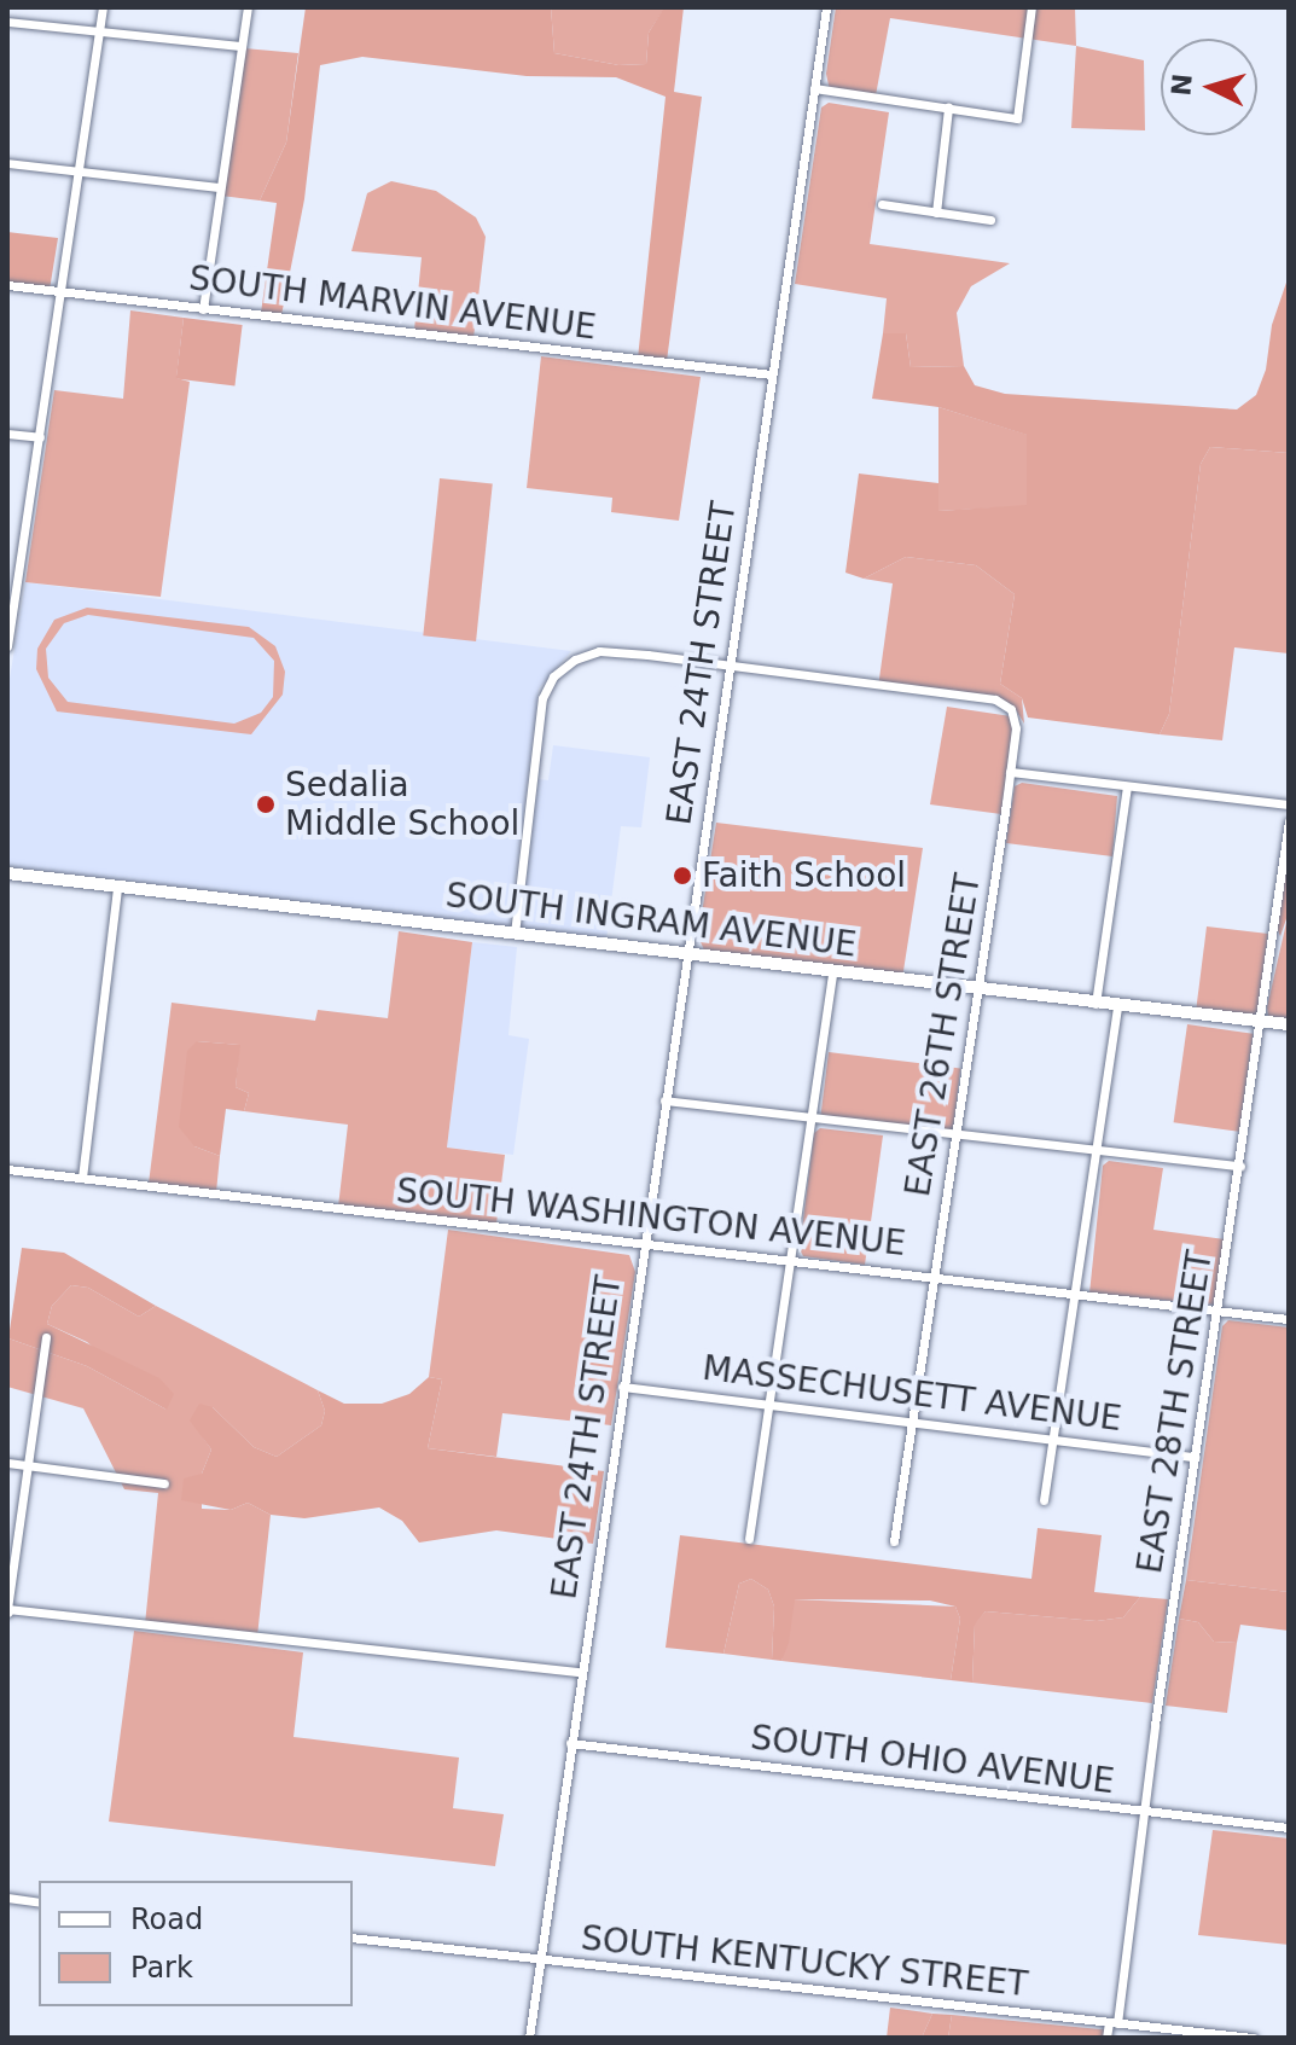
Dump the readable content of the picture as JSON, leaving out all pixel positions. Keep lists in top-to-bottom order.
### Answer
{
  "streets": {
    "main road": ["SOUTH INGRAM AVENUE"],
    "street": [
      "SOUTH MARVIN AVENUE",
      "EAST 24TH STREET",
      "EAST 26TH STREET",
      "SOUTH WASHINGTON AVENUE",
      "MASSECHUSETT AVENUE",
      "EAST 28TH STREET",
      "SOUTH OHIO AVENUE",
      "SOUTH KENTUCKY STREET"
    ]
  },
  "crossings": [
    ["SOUTH MARVIN AVENUE", "EAST 24TH STREET"],
    ["EAST 24TH STREET", "SOUTH INGRAM AVENUE"],
    ["EAST 24TH STREET", "EAST 26TH STREET"],
    ["EAST 24TH STREET", "SOUTH WASHINGTON AVENUE"],
    ["EAST 24TH STREET", "MASSECHUSETT AVENUE"],
    ["EAST 24TH STREET", "SOUTH OHIO AVENUE"],
    ["EAST 24TH STREET", "SOUTH KENTUCKY STREET"],
    ["SOUTH INGRAM AVENUE", "EAST 26TH STREET"],
    ["SOUTH INGRAM AVENUE", "EAST 28TH STREET"],
    ["EAST 26TH STREET", "SOUTH WASHINGTON AVENUE"],
    ["EAST 26TH STREET", "MASSECHUSETT AVENUE"],
    ["SOUTH WASHINGTON AVENUE", "EAST 28TH STREET"],
    ["MASSECHUSETT AVENUE", "EAST 28TH STREET"],
    ["EAST 28TH STREET", "SOUTH OHIO AVENUE"],
    ["EAST 28TH STREET", "SOUTH KENTUCKY STREET"]
  ],
  "places": ["Sedalia Middle School", "Faith School"],
  "legend": ["Road", "Park"],
  "north": "left"
}
